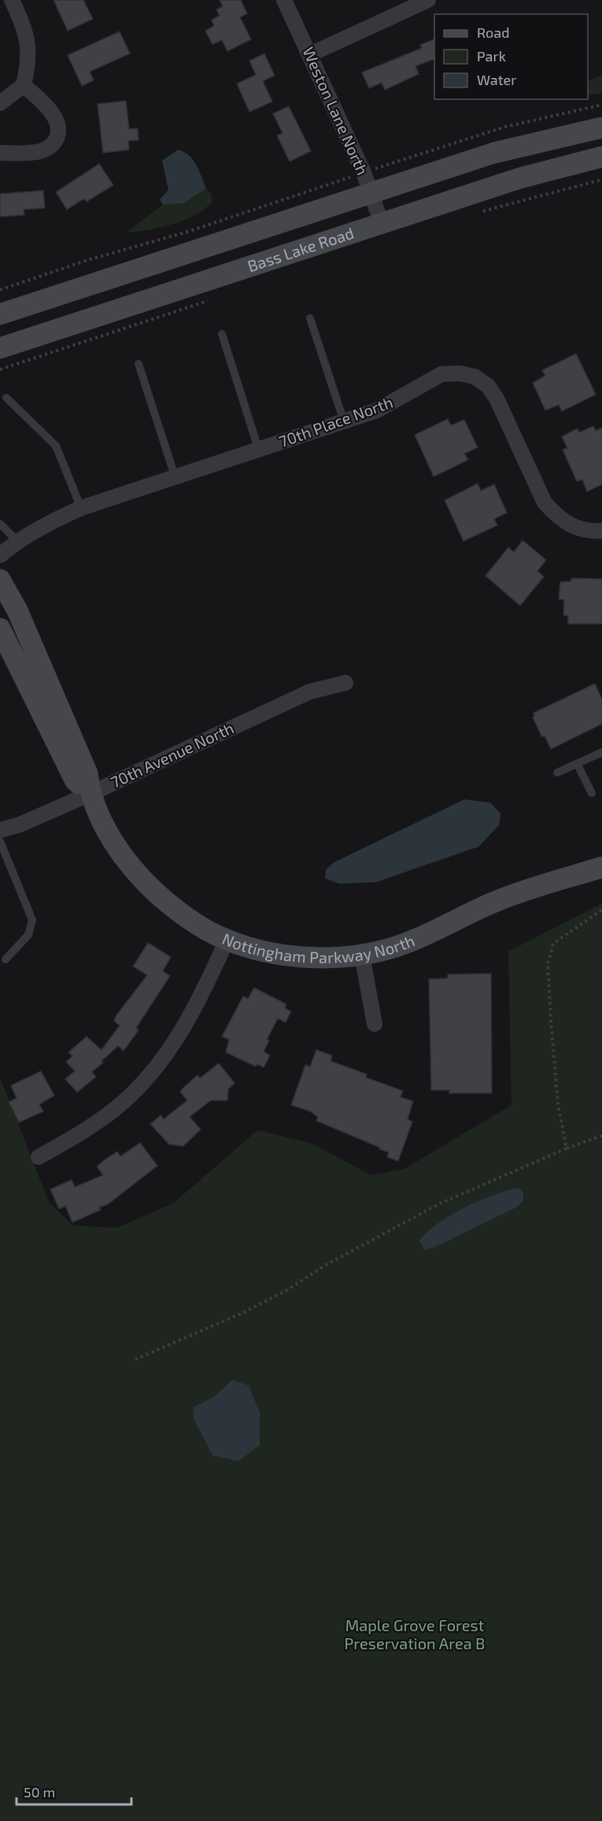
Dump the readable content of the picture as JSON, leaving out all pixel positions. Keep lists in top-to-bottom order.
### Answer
{
  "streets": {
    "main road": ["Bass Lake Road", "Nottingham Parkway North"],
    "street": ["Weston Lane North", "70th Place North", "70th Avenue North"]
  },
  "crossings": [
    ["Weston Lane North", "Bass Lake Road"],
    ["70th Avenue North", "Nottingham Parkway North"]
  ],
  "parks": ["Maple Grove Forest Preservation Area B"],
  "legend": ["Road", "Park", "Water"],
  "scale_bar": "50 m"
}
